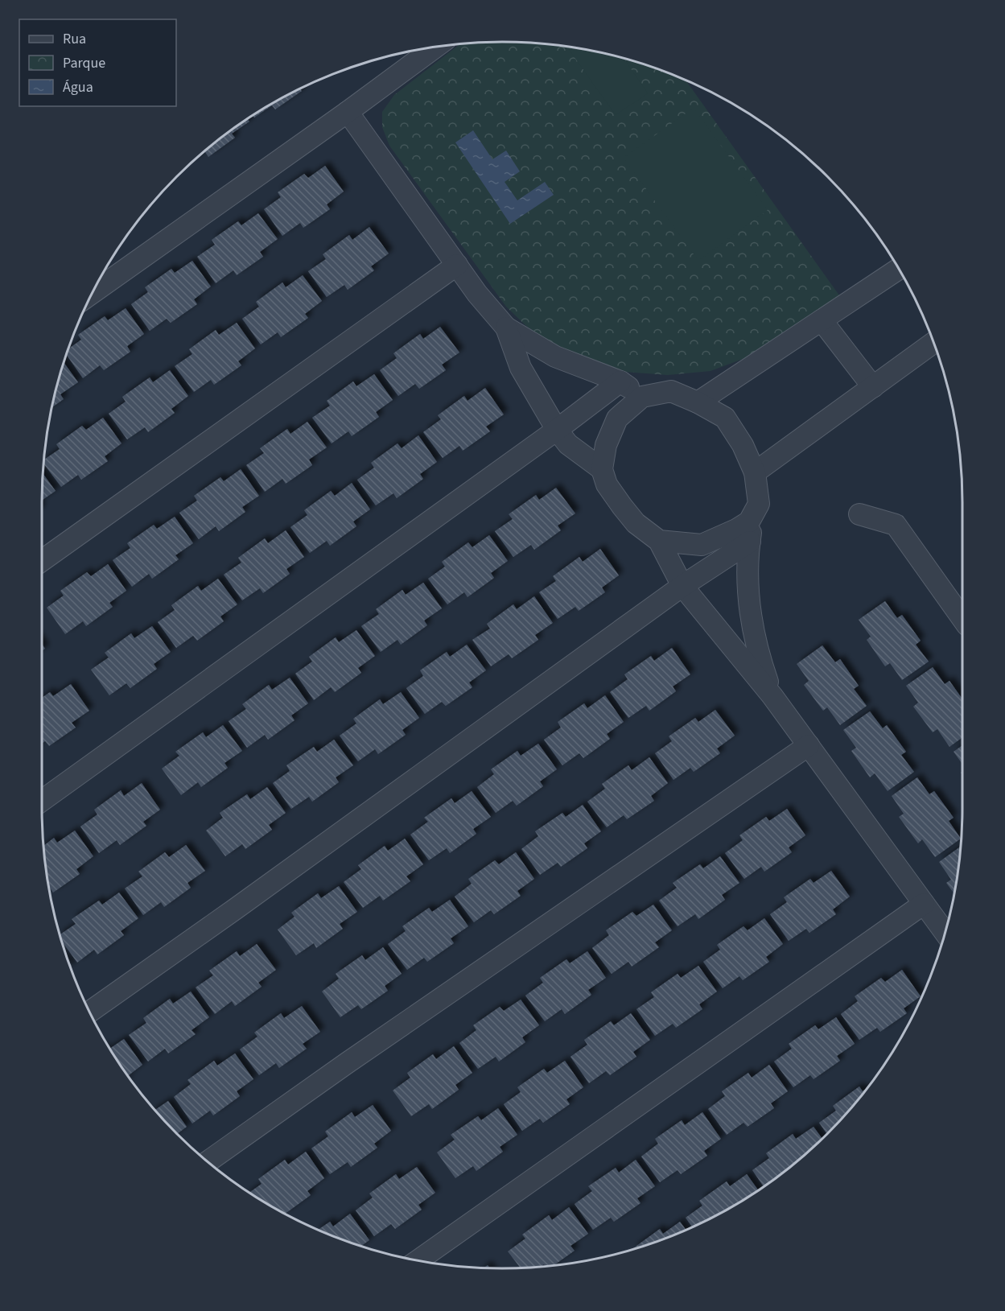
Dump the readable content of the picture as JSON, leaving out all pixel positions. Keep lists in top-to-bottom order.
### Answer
{
  "legend": ["Rua", "Parque", "Água"]
}
